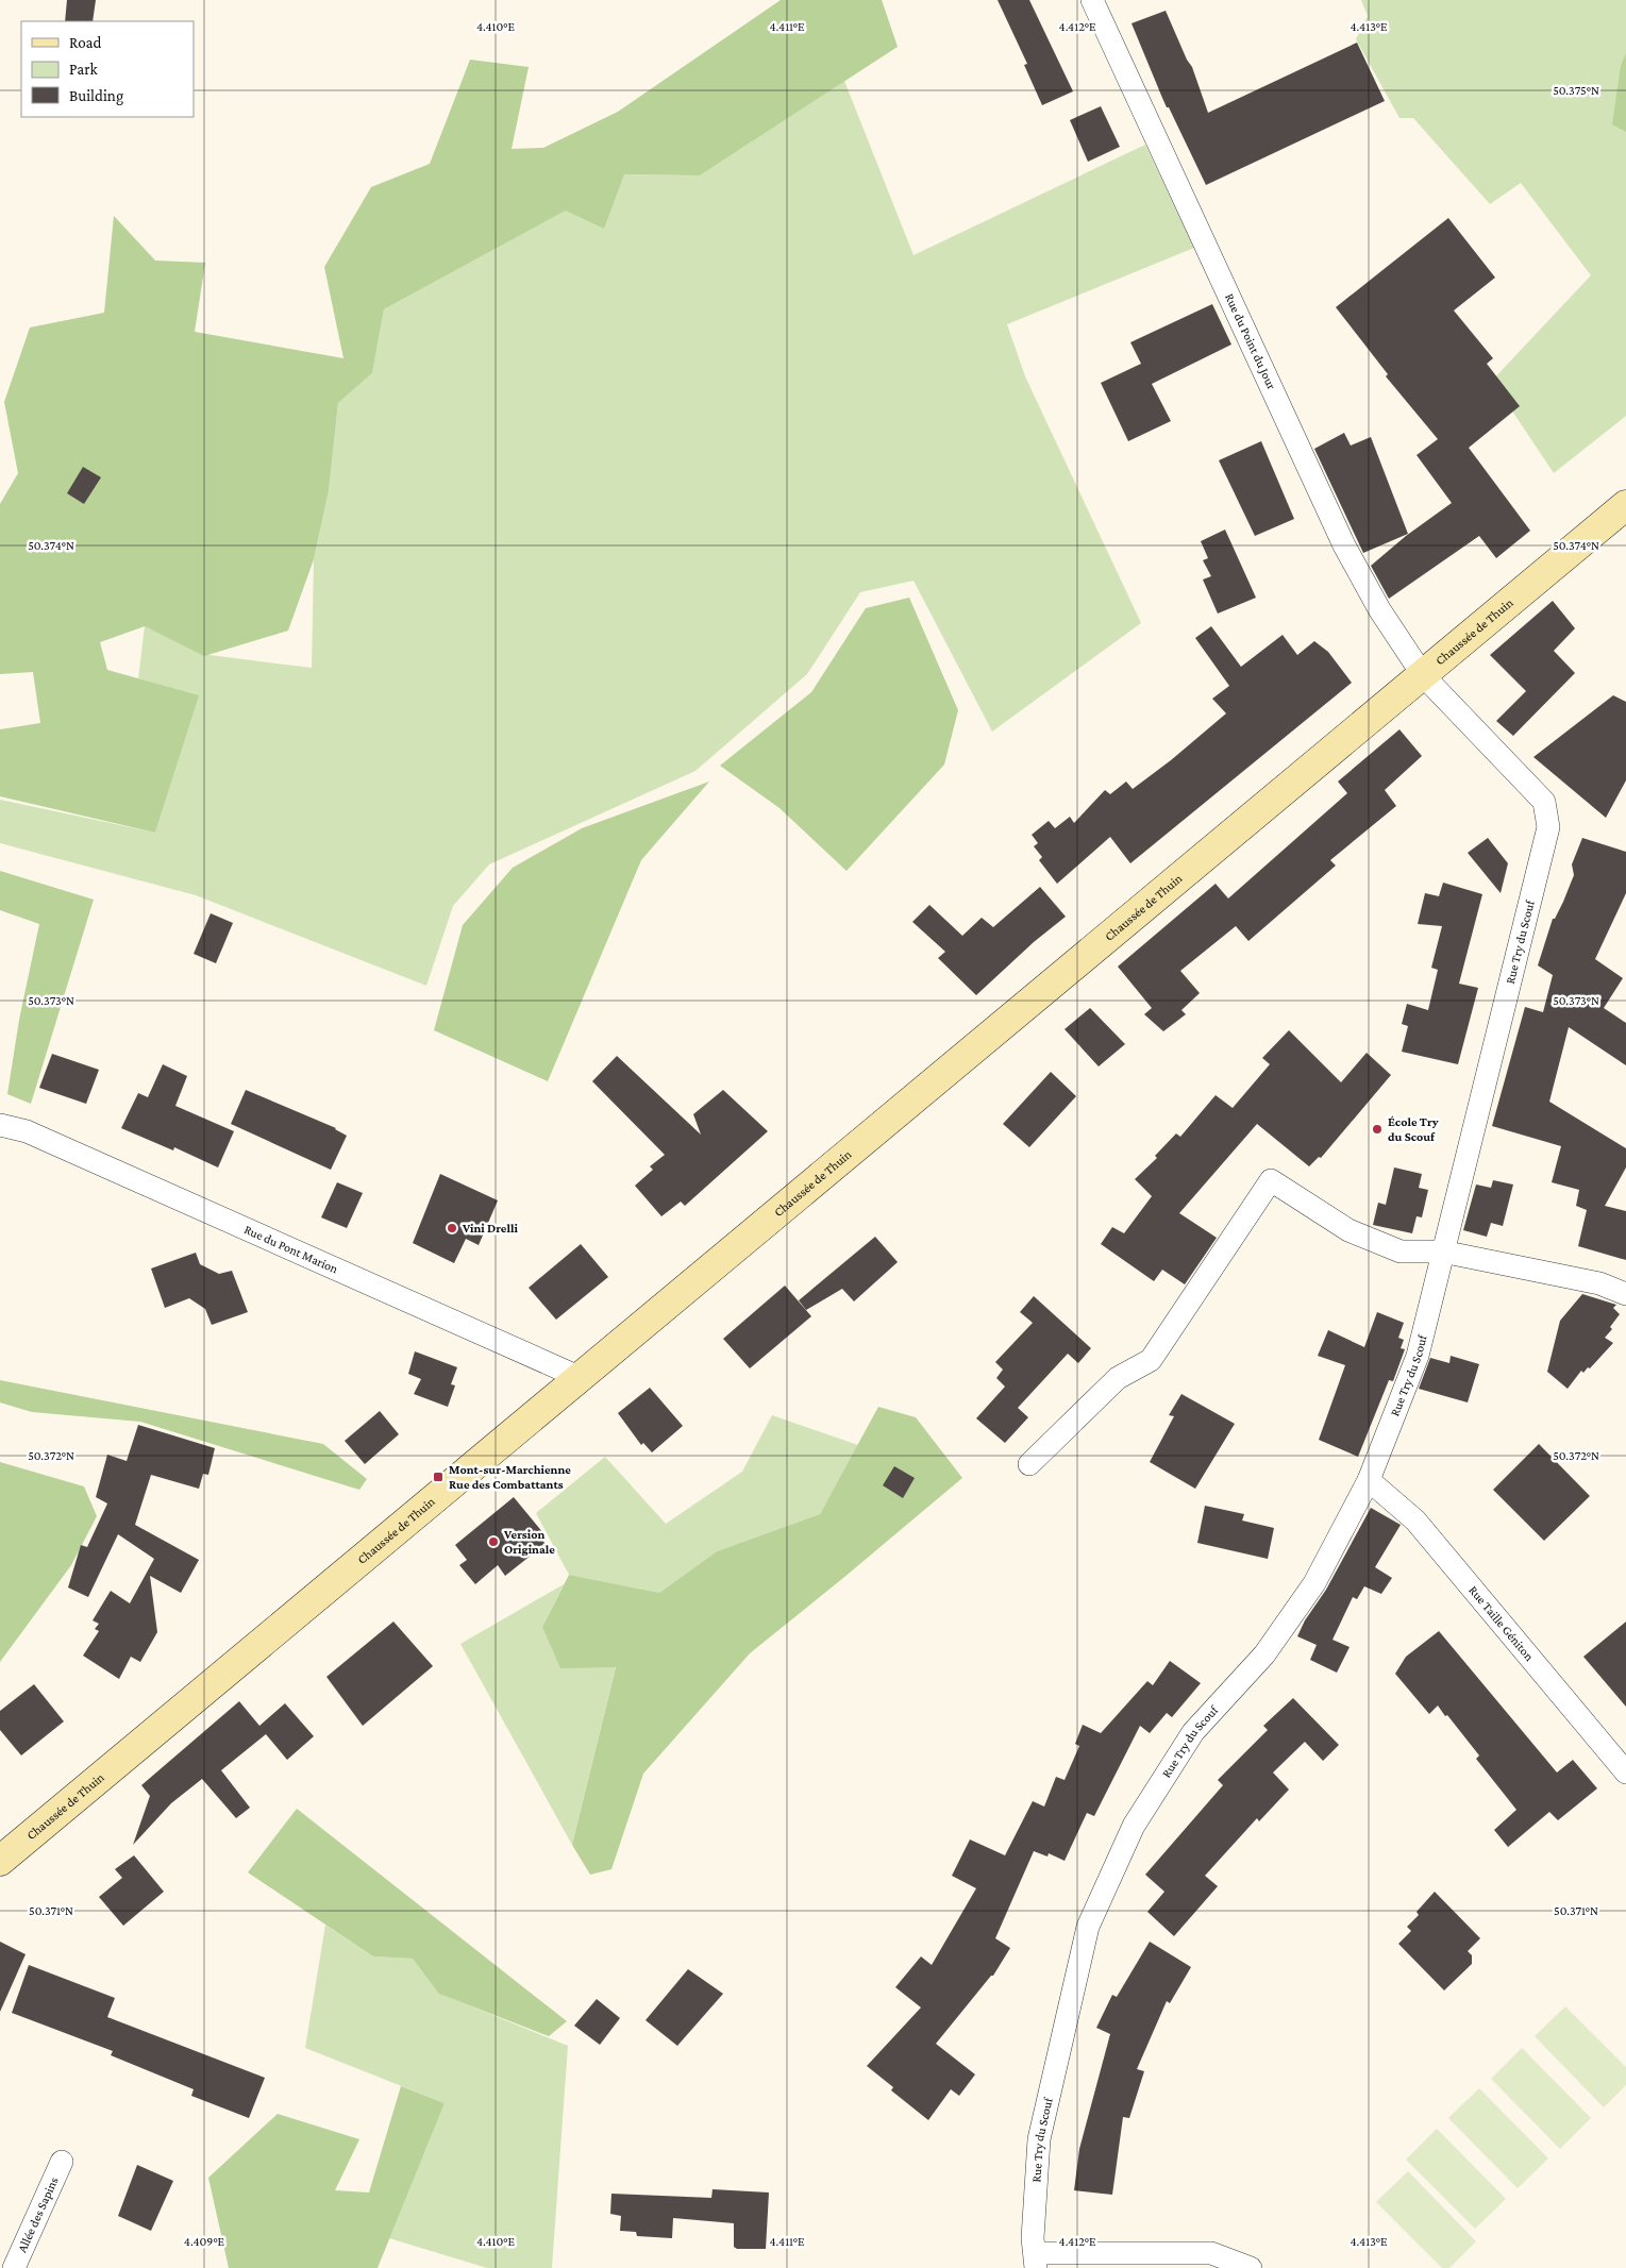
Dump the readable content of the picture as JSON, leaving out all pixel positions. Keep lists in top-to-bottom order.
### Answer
{
  "streets": {
    "main road": ["Chaussée de Thuin"],
    "street": [
      "Rue du Point du Jour",
      "Rue Try du Scouf",
      "Rue du Pont Marion",
      "Rue Taille Géniton",
      "Allée des Sapins"
    ]
  },
  "crossings": [
    ["Rue du Point du Jour", "Chaussée de Thuin"],
    ["Rue du Point du Jour", "Rue Try du Scouf"],
    ["Chaussée de Thuin", "Rue Try du Scouf"],
    ["Chaussée de Thuin", "Rue du Pont Marion"],
    ["Rue Try du Scouf", "Rue Taille Géniton"]
  ],
  "places": {
    "other": ["École Try du Scouf", "Vini Drelli", "Version Originale"],
    "transit": ["Mont-sur-Marchienne Rue des Combattants"]
  },
  "legend": ["Road", "Park", "Building"],
  "coordinates": [
    "4.410°E",
    "4.411°E",
    "4.412°E",
    "4.413°E",
    "50.375°N",
    "50.374°N",
    "50.373°N",
    "50.372°N",
    "50.371°N",
    "4.409°E"
  ]
}
